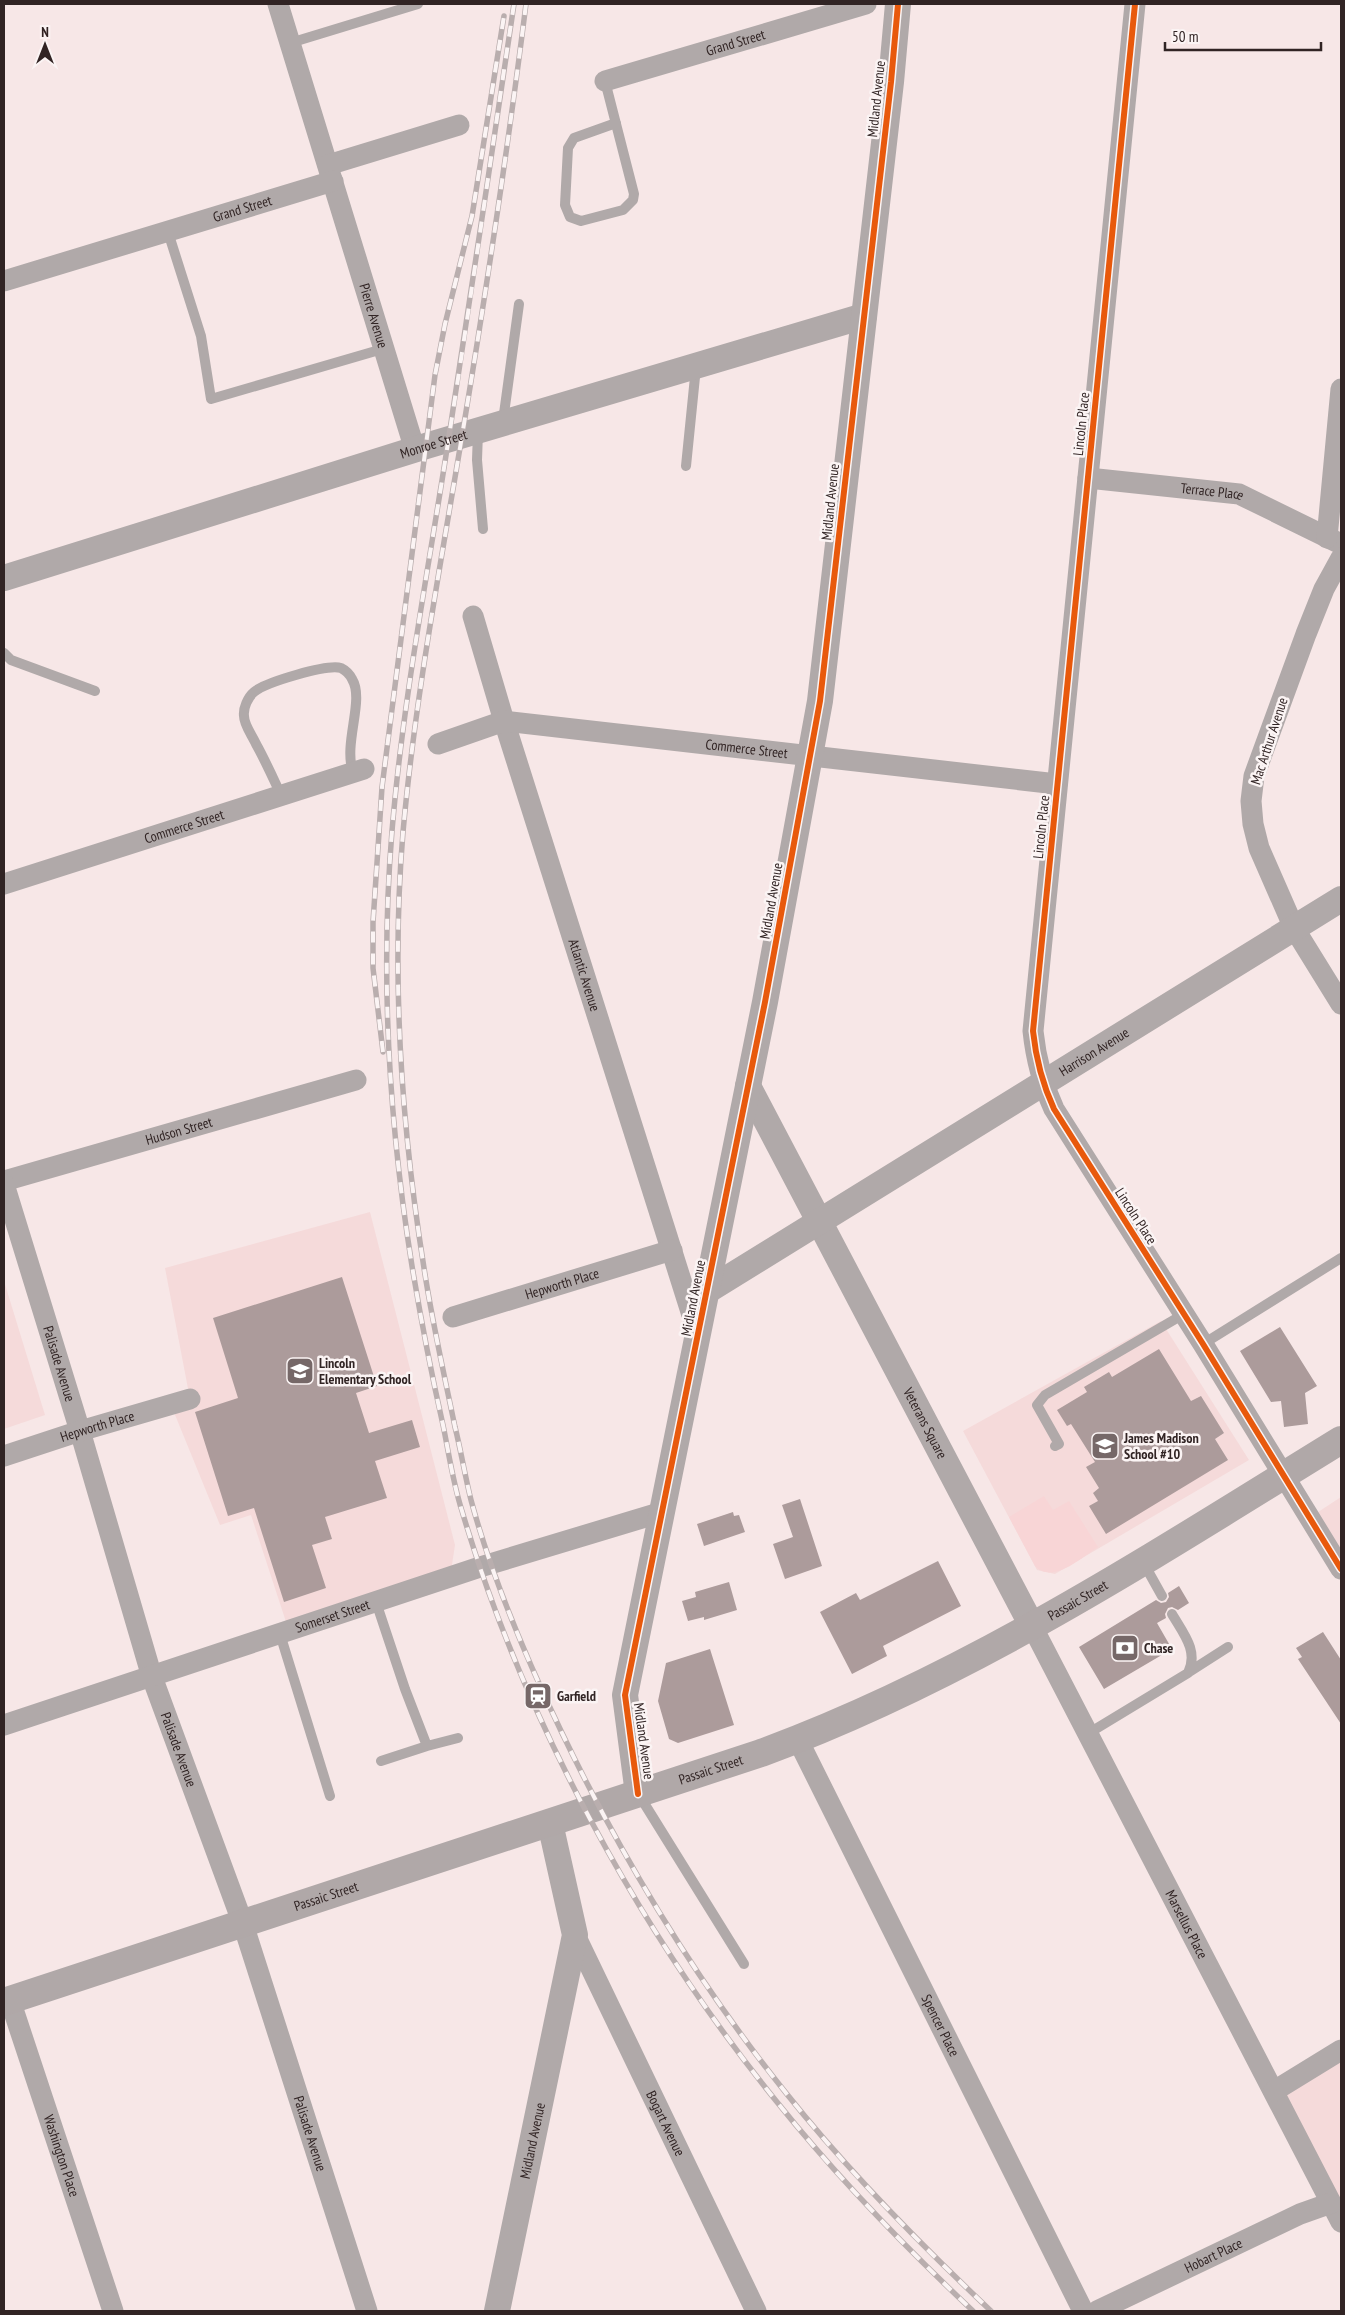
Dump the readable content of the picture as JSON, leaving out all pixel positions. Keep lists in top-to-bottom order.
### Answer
{
  "streets": {
    "main road": ["Passaic Street"],
    "street": [
      "Grand Street",
      "Midland Avenue",
      "Pierre Avenue",
      "Lincoln Place",
      "Monroe Street",
      "Terrace Place",
      "Mac Arthur Avenue",
      "Commerce Street",
      "Atlantic Avenue",
      "Harrison Avenue",
      "Hudson Street",
      "Hepworth Place",
      "Palisade Avenue",
      "Veterans Square",
      "Somerset Street",
      "Marsellus Place",
      "Spencer Place",
      "Bogart Avenue",
      "Washington Place",
      "Hobart Place"
    ]
  },
  "crossings": [
    ["Grand Street", "Pierre Avenue"],
    ["Midland Avenue", "Monroe Street"],
    ["Midland Avenue", "Commerce Street"],
    ["Midland Avenue", "Atlantic Avenue"],
    ["Midland Avenue", "Veterans Square"],
    ["Midland Avenue", "Passaic Street"],
    ["Midland Avenue", "Somerset Street"],
    ["Midland Avenue", "Bogart Avenue"],
    ["Pierre Avenue", "Monroe Street"],
    ["Lincoln Place", "Terrace Place"],
    ["Lincoln Place", "Commerce Street"],
    ["Lincoln Place", "Harrison Avenue"],
    ["Lincoln Place", "Passaic Street"],
    ["Mac Arthur Avenue", "Harrison Avenue"],
    ["Commerce Street", "Atlantic Avenue"],
    ["Atlantic Avenue", "Hepworth Place"],
    ["Harrison Avenue", "Veterans Square"],
    ["Hudson Street", "Palisade Avenue"],
    ["Hepworth Place", "Palisade Avenue"],
    ["Palisade Avenue", "Passaic Street"],
    ["Palisade Avenue", "Somerset Street"],
    ["Veterans Square", "Passaic Street"],
    ["Veterans Square", "Marsellus Place"],
    ["Passaic Street", "Marsellus Place"],
    ["Passaic Street", "Spencer Place"],
    ["Passaic Street", "Washington Place"],
    ["Marsellus Place", "Hobart Place"]
  ],
  "places": {
    "school or university": ["Lincoln Elementary School", "James Madison School #10"],
    "bank": ["Chase"],
    "station": ["Garfield"]
  },
  "scale_bar": "50 m",
  "north": "top"
}
